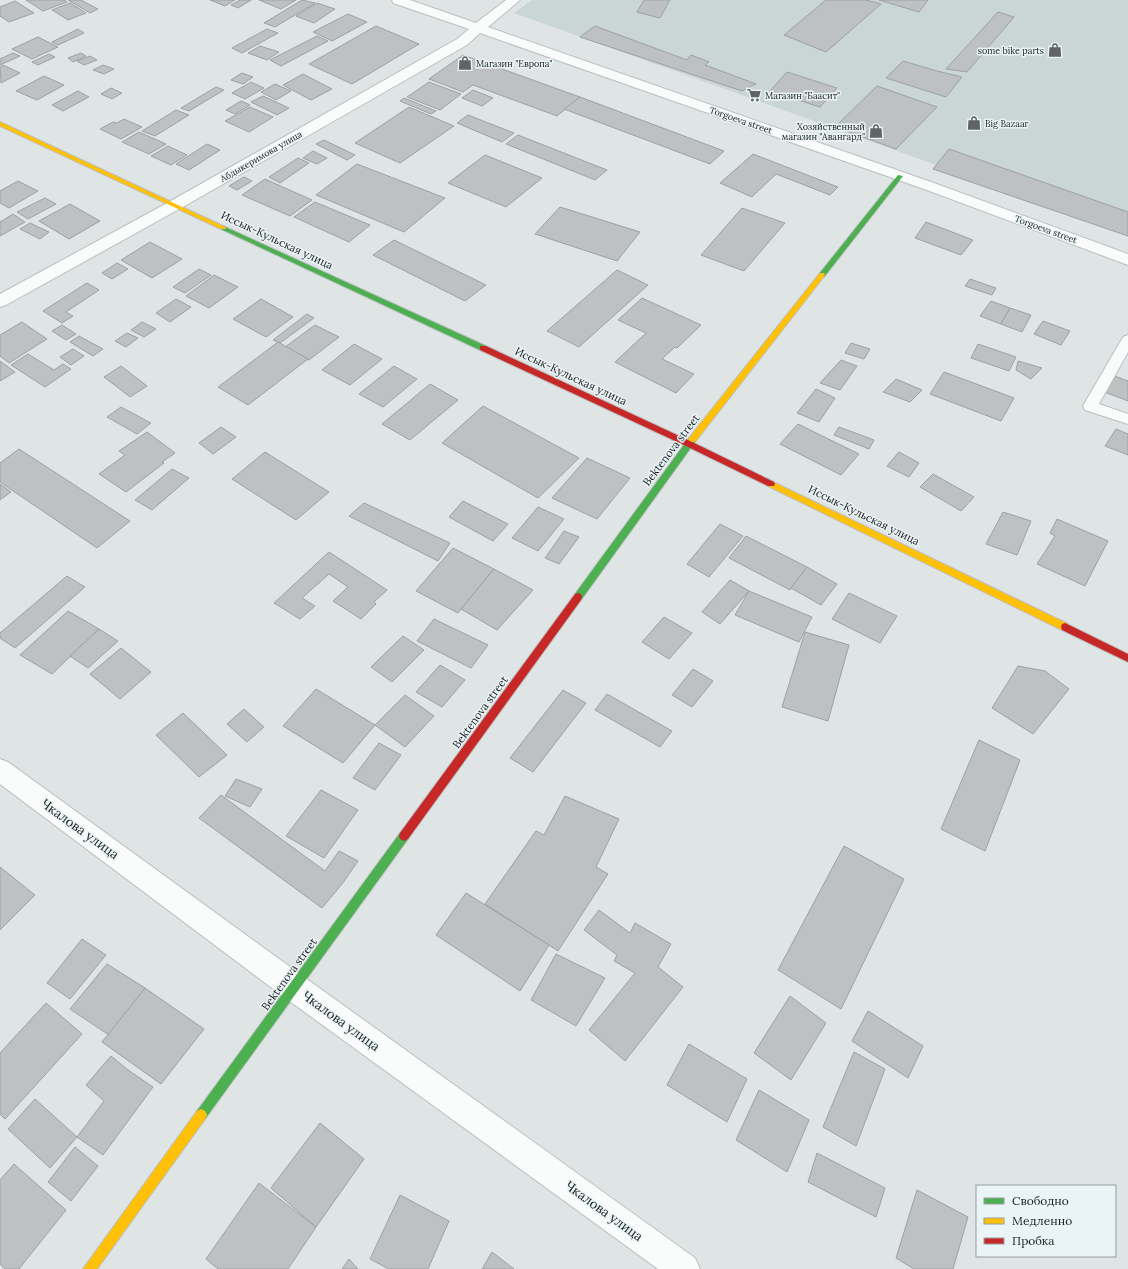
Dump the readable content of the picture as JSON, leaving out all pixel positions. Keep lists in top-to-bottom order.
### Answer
{
  "streets": {
    "street": [
      "Torgoeva street",
      "Абдыкеримова улица",
      "Иссык-Кульская улица",
      "Bektenova street",
      "Чкалова улица"
    ]
  },
  "crossings": [
    ["Torgoeva street", "Абдыкеримова улица"],
    ["Torgoeva street", "Bektenova street"],
    ["Абдыкеримова улица", "Иссык-Кульская улица"],
    ["Иссык-Кульская улица", "Bektenova street"],
    ["Bektenova street", "Чкалова улица"]
  ],
  "places": {
    "shop": [
      "some bike parts",
      "Магазин \"Европа\"",
      "Big Bazaar",
      "Хозяйственный магазин \"Авангард\""
    ],
    "supermarket": ["Магазин \"Баасит\""]
  },
  "legend": ["Свободно", "Медленно", "Пробка"]
}
